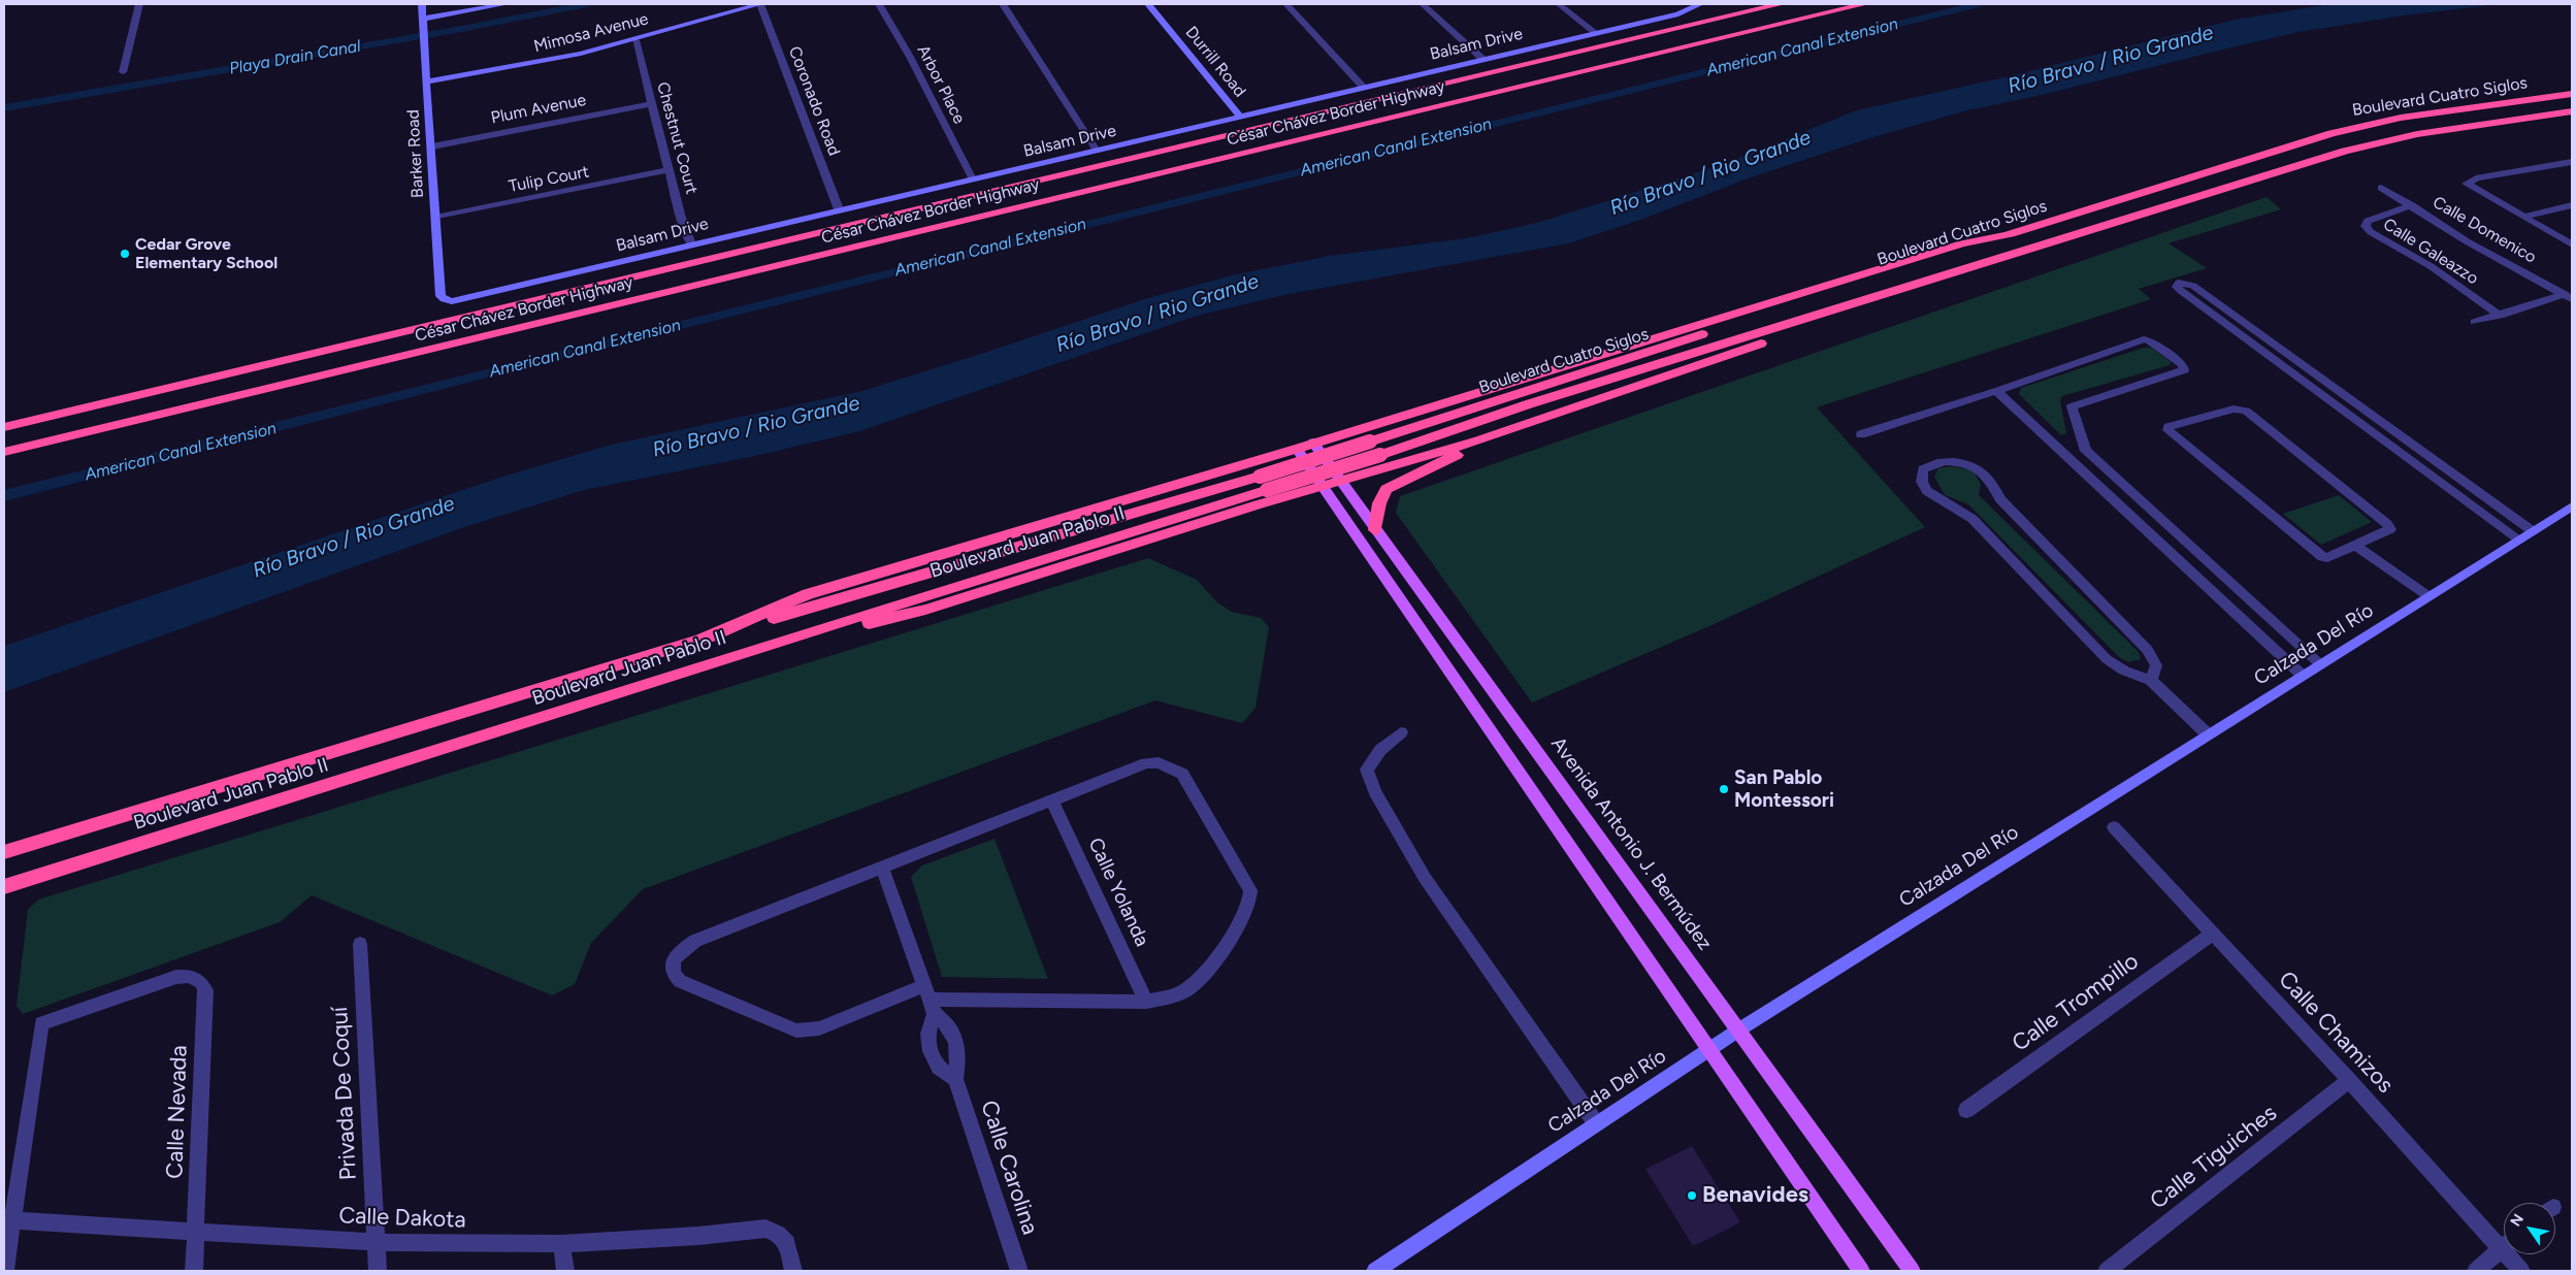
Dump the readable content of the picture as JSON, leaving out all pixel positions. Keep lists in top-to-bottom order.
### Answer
{
  "streets": {
    "highway": ["Boulevard Cuatro Siglos", "César Chávez Border Highway", "Boulevard Juan Pablo II"],
    "main road": ["Avenida Antonio J. Bermúdez"],
    "street": [
      "Mimosa Avenue",
      "Balsam Drive",
      "Durrill Road",
      "Arbor Place",
      "Coronado Road",
      "Plum Avenue",
      "Chestnut Court",
      "Barker Road",
      "Tulip Court",
      "Calle Domenico",
      "Calle Galeazzo",
      "Calzada Del Río",
      "Calle Yolanda",
      "Calle Trompillo",
      "Calle Chamizos",
      "Privada De Coquí",
      "Calle Nevada",
      "Calle Tiguiches",
      "Calle Carolina",
      "Calle Dakota"
    ]
  },
  "crossings": [
    ["Mimosa Avenue", "Coronado Road"],
    ["Mimosa Avenue", "Chestnut Court"],
    ["Mimosa Avenue", "Barker Road"],
    ["Balsam Drive", "Durrill Road"],
    ["Balsam Drive", "Arbor Place"],
    ["Balsam Drive", "Coronado Road"],
    ["Balsam Drive", "Chestnut Court"],
    ["Balsam Drive", "Barker Road"],
    ["Boulevard Cuatro Siglos", "Boulevard Juan Pablo II"],
    ["Plum Avenue", "Chestnut Court"],
    ["Plum Avenue", "Barker Road"],
    ["Chestnut Court", "Tulip Court"],
    ["Barker Road", "Tulip Court"],
    ["Calle Domenico", "Calle Galeazzo"],
    ["Calzada Del Río", "Avenida Antonio J. Bermúdez"],
    ["Calle Trompillo", "Calle Chamizos"],
    ["Calle Chamizos", "Calle Tiguiches"],
    ["Privada De Coquí", "Calle Dakota"],
    ["Calle Nevada", "Calle Dakota"]
  ],
  "water": ["American Canal Extension", "Playa Drain Canal", "Río Bravo / Rio Grande"],
  "places": ["Cedar Grove Elementary School", "San Pablo Montessori", "Benavides"],
  "north": "top left"
}
